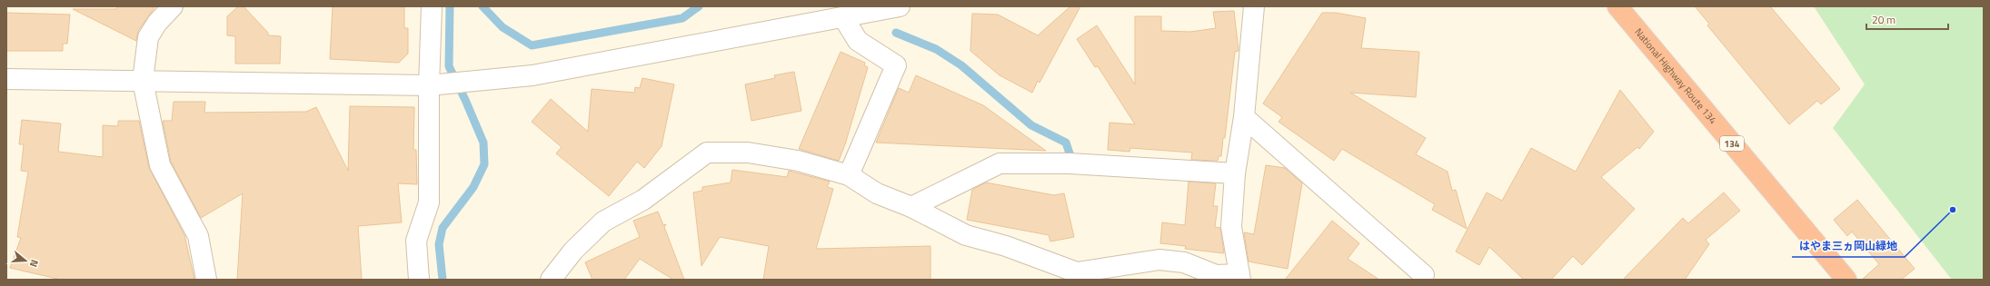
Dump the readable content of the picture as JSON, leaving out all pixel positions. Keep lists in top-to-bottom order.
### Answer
{
  "streets": {
    "highway": ["National Highway Route 134", "134"]
  },
  "places": ["はやま三ヵ岡山緑地"],
  "scale_bar": "20 m",
  "north": "right"
}
